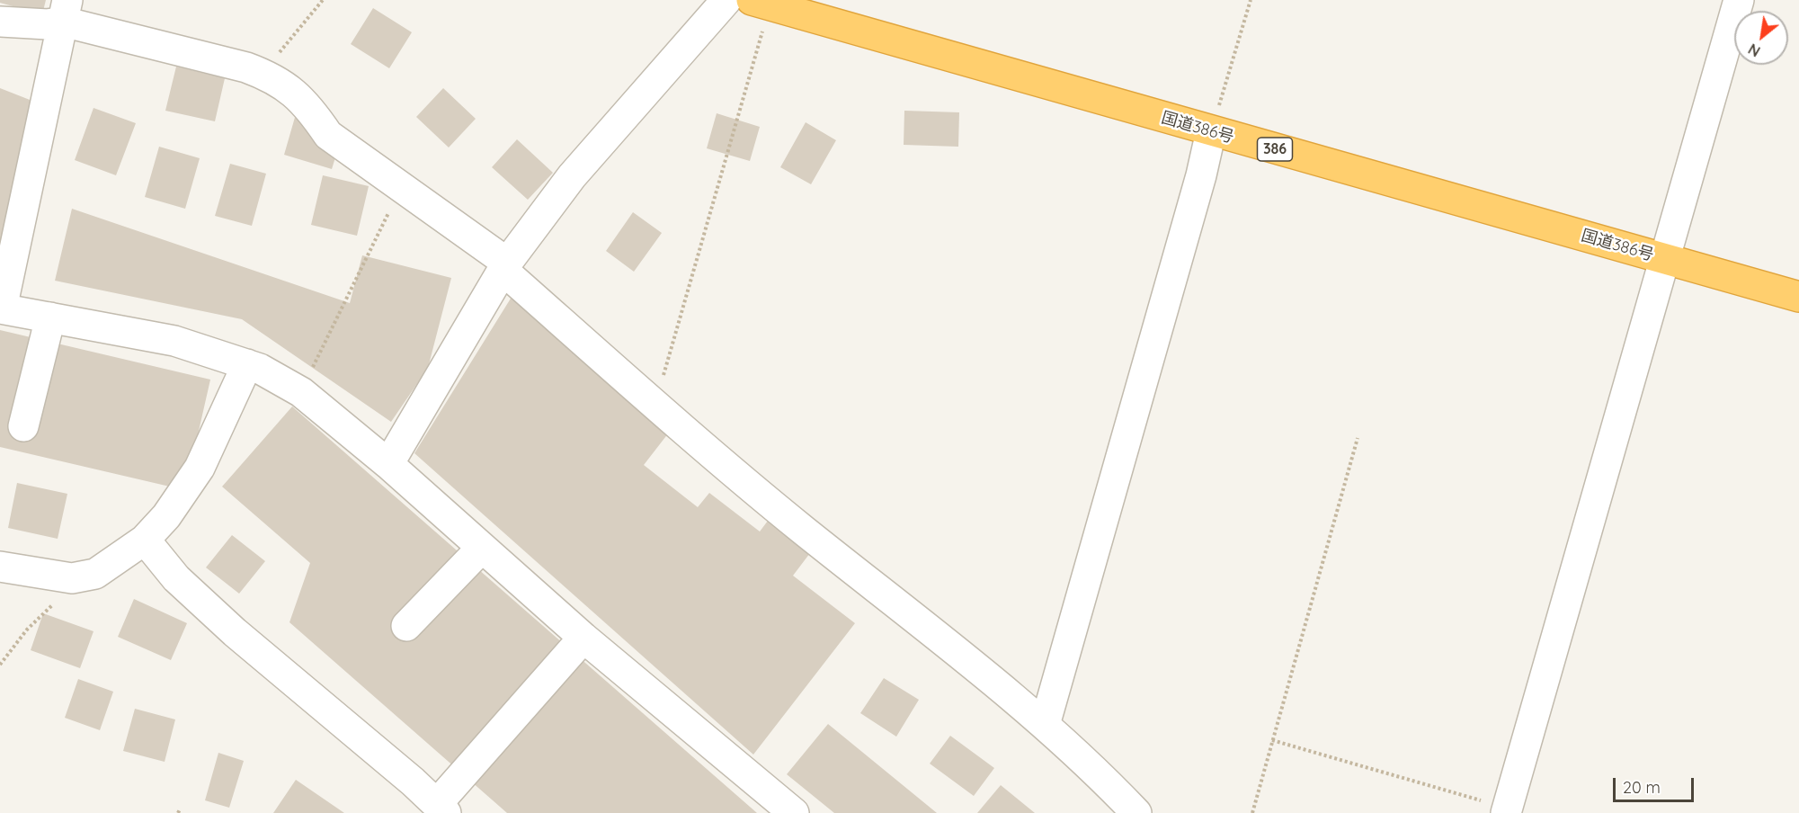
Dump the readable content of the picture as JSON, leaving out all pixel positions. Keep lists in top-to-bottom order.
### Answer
{
  "streets": {
    "highway": ["国道386号", "386"]
  },
  "scale_bar": "20 m",
  "north": "bottom left"
}
